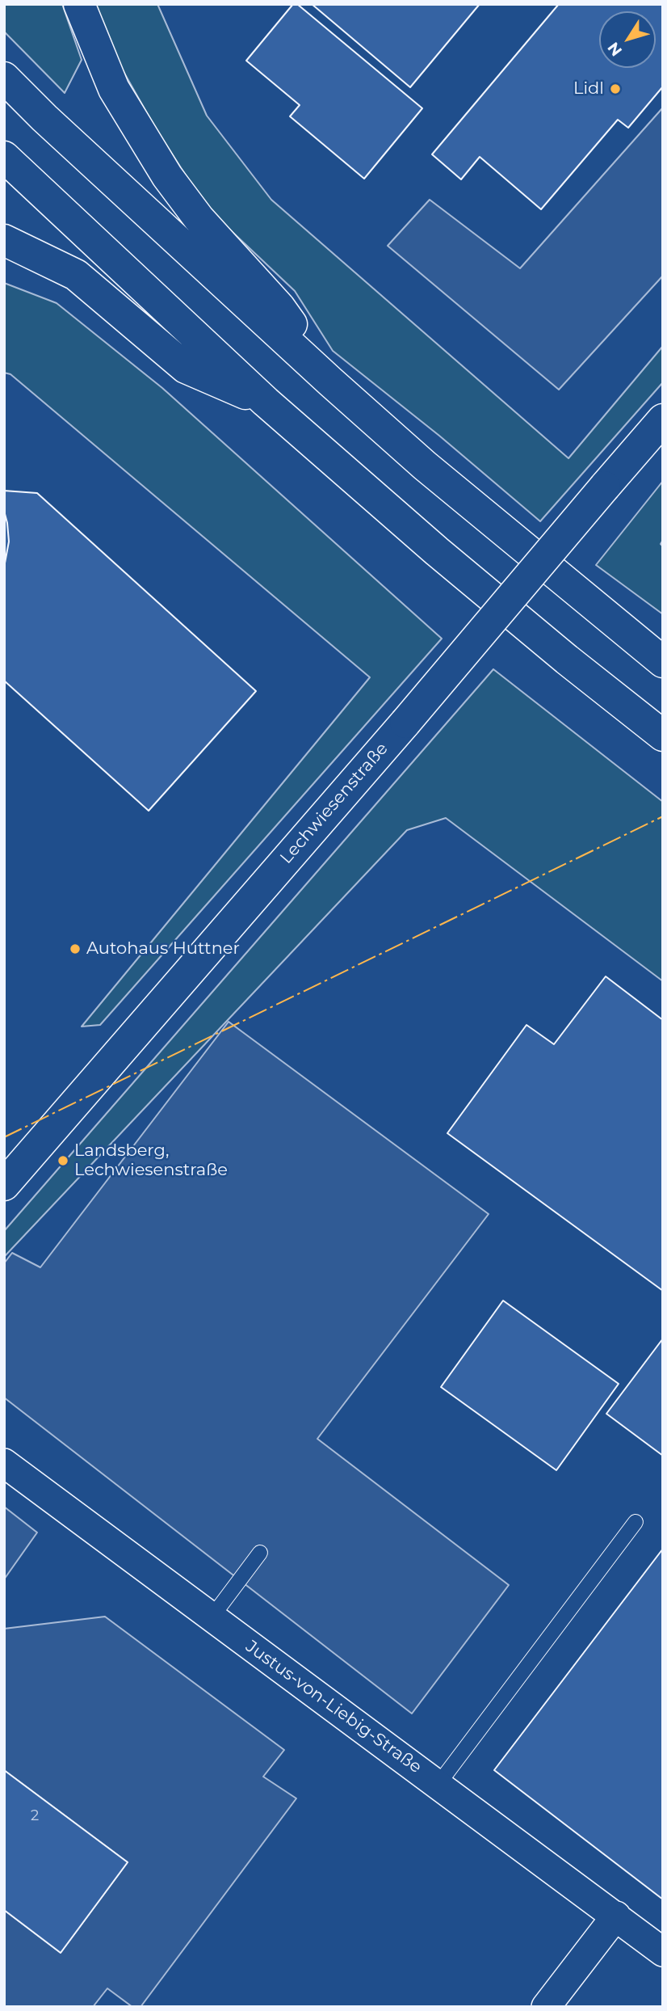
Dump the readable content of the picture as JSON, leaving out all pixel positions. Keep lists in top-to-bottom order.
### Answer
{
  "streets": {
    "main road": ["Lechwiesenstraße"],
    "street": ["Justus-von-Liebig-Straße"]
  },
  "places": ["Lidl", "Autohaus Huttner", "Landsberg, Lechwiesenstraße"],
  "house_numbers": ["2"],
  "north": "bottom left"
}
